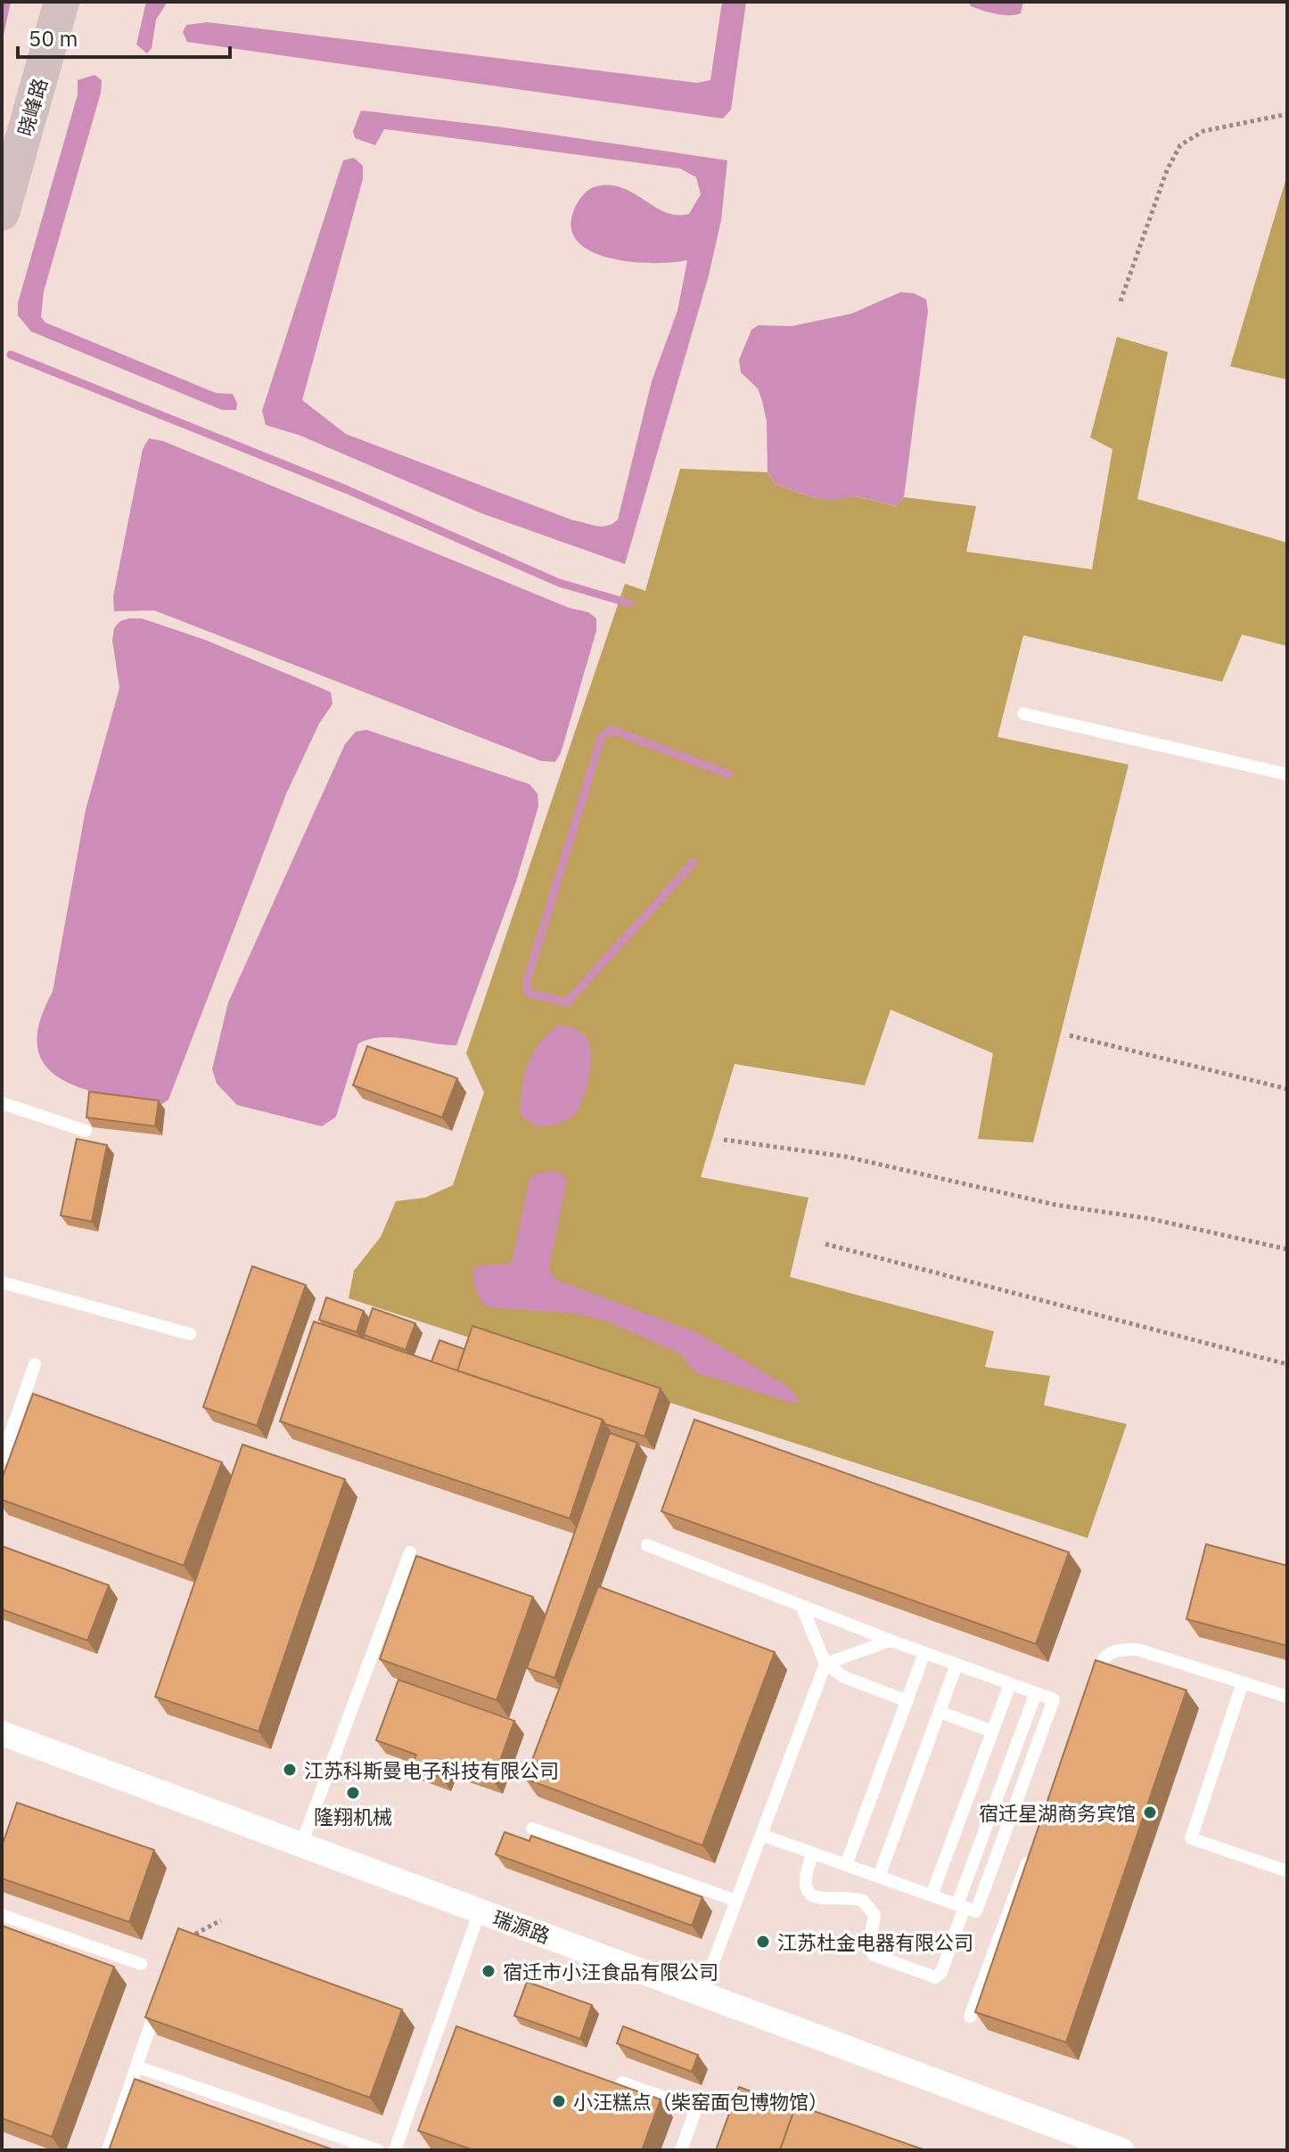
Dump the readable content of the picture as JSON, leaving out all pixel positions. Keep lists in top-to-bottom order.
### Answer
{
  "streets": {
    "street": ["晓峰路", "瑞源路"]
  },
  "places": [
    "江苏科斯曼电子科技有限公司",
    "隆翔机械",
    "宿迁星湖商务宾馆",
    "江苏杜金电器有限公司",
    "宿迁市小汪食品有限公司",
    "小汪糕点（柴窑面包博物馆）"
  ],
  "scale_bar": "50 m"
}
